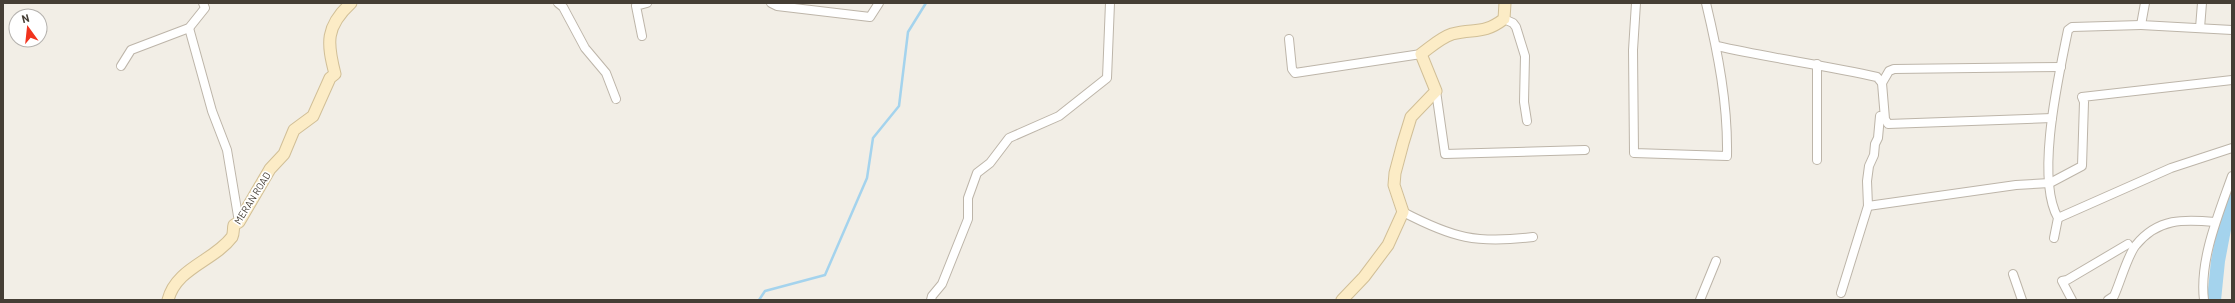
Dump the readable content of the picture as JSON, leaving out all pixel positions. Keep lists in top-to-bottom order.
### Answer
{
  "streets": {
    "street": ["MERAN ROAD"]
  },
  "north": "top"
}
